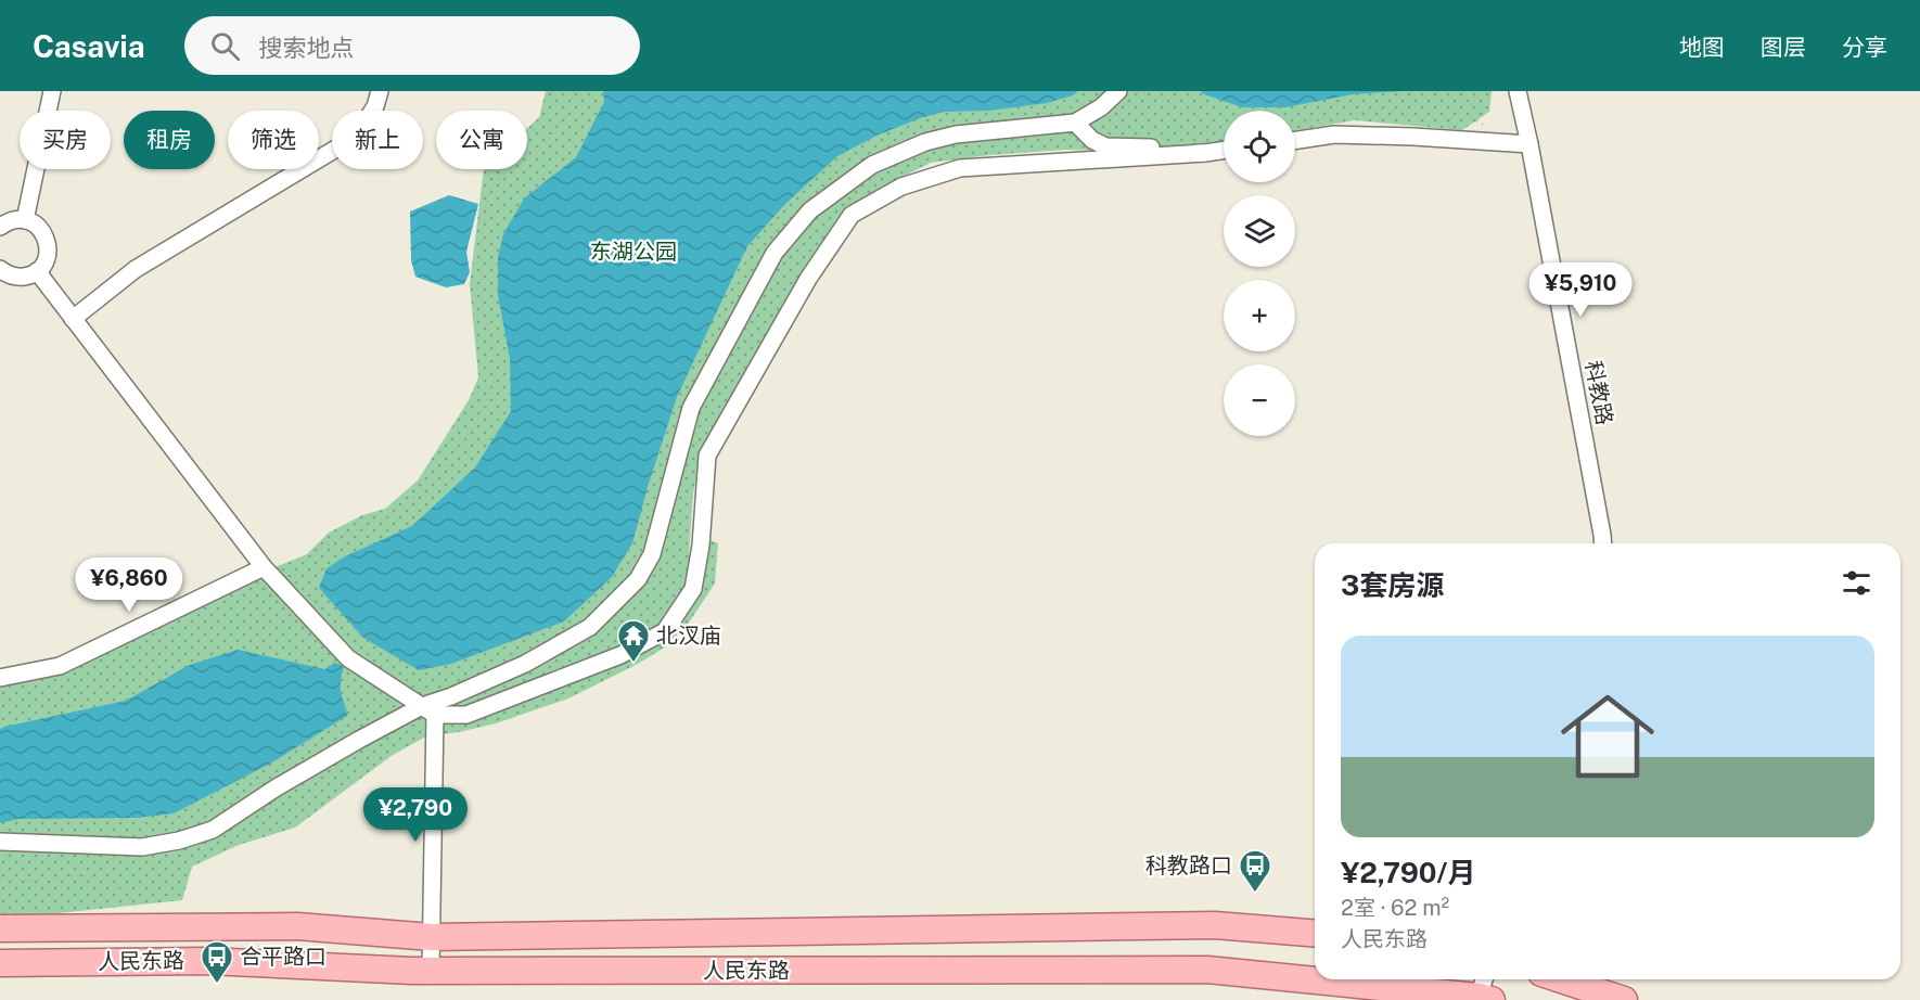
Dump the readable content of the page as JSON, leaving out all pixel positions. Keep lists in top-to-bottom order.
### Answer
{
  "streets": {
    "main road": ["人民东路"],
    "street": ["科教路"]
  },
  "parks": ["东湖公园"],
  "places": {
    "temple": ["北汊庙"],
    "bus stop": ["科教路口", "合平路口"]
  },
  "page": {
    "header": "Casavia",
    "search": "搜索地点",
    "nav": ["地图", "图层", "分享"],
    "map_buttons": ["+", "−"],
    "chip": [
      "买房",
      "租房",
      "筛选",
      "新上",
      "公寓"
    ],
    "price": ["¥5,910", "¥6,860", "¥2,790"],
    "heading": "3套房源",
    "list": [
      {
        "name": "¥2,790/月",
        "note": "2室 · 62 m² · 人民东路"
      }
    ]
  }
}
